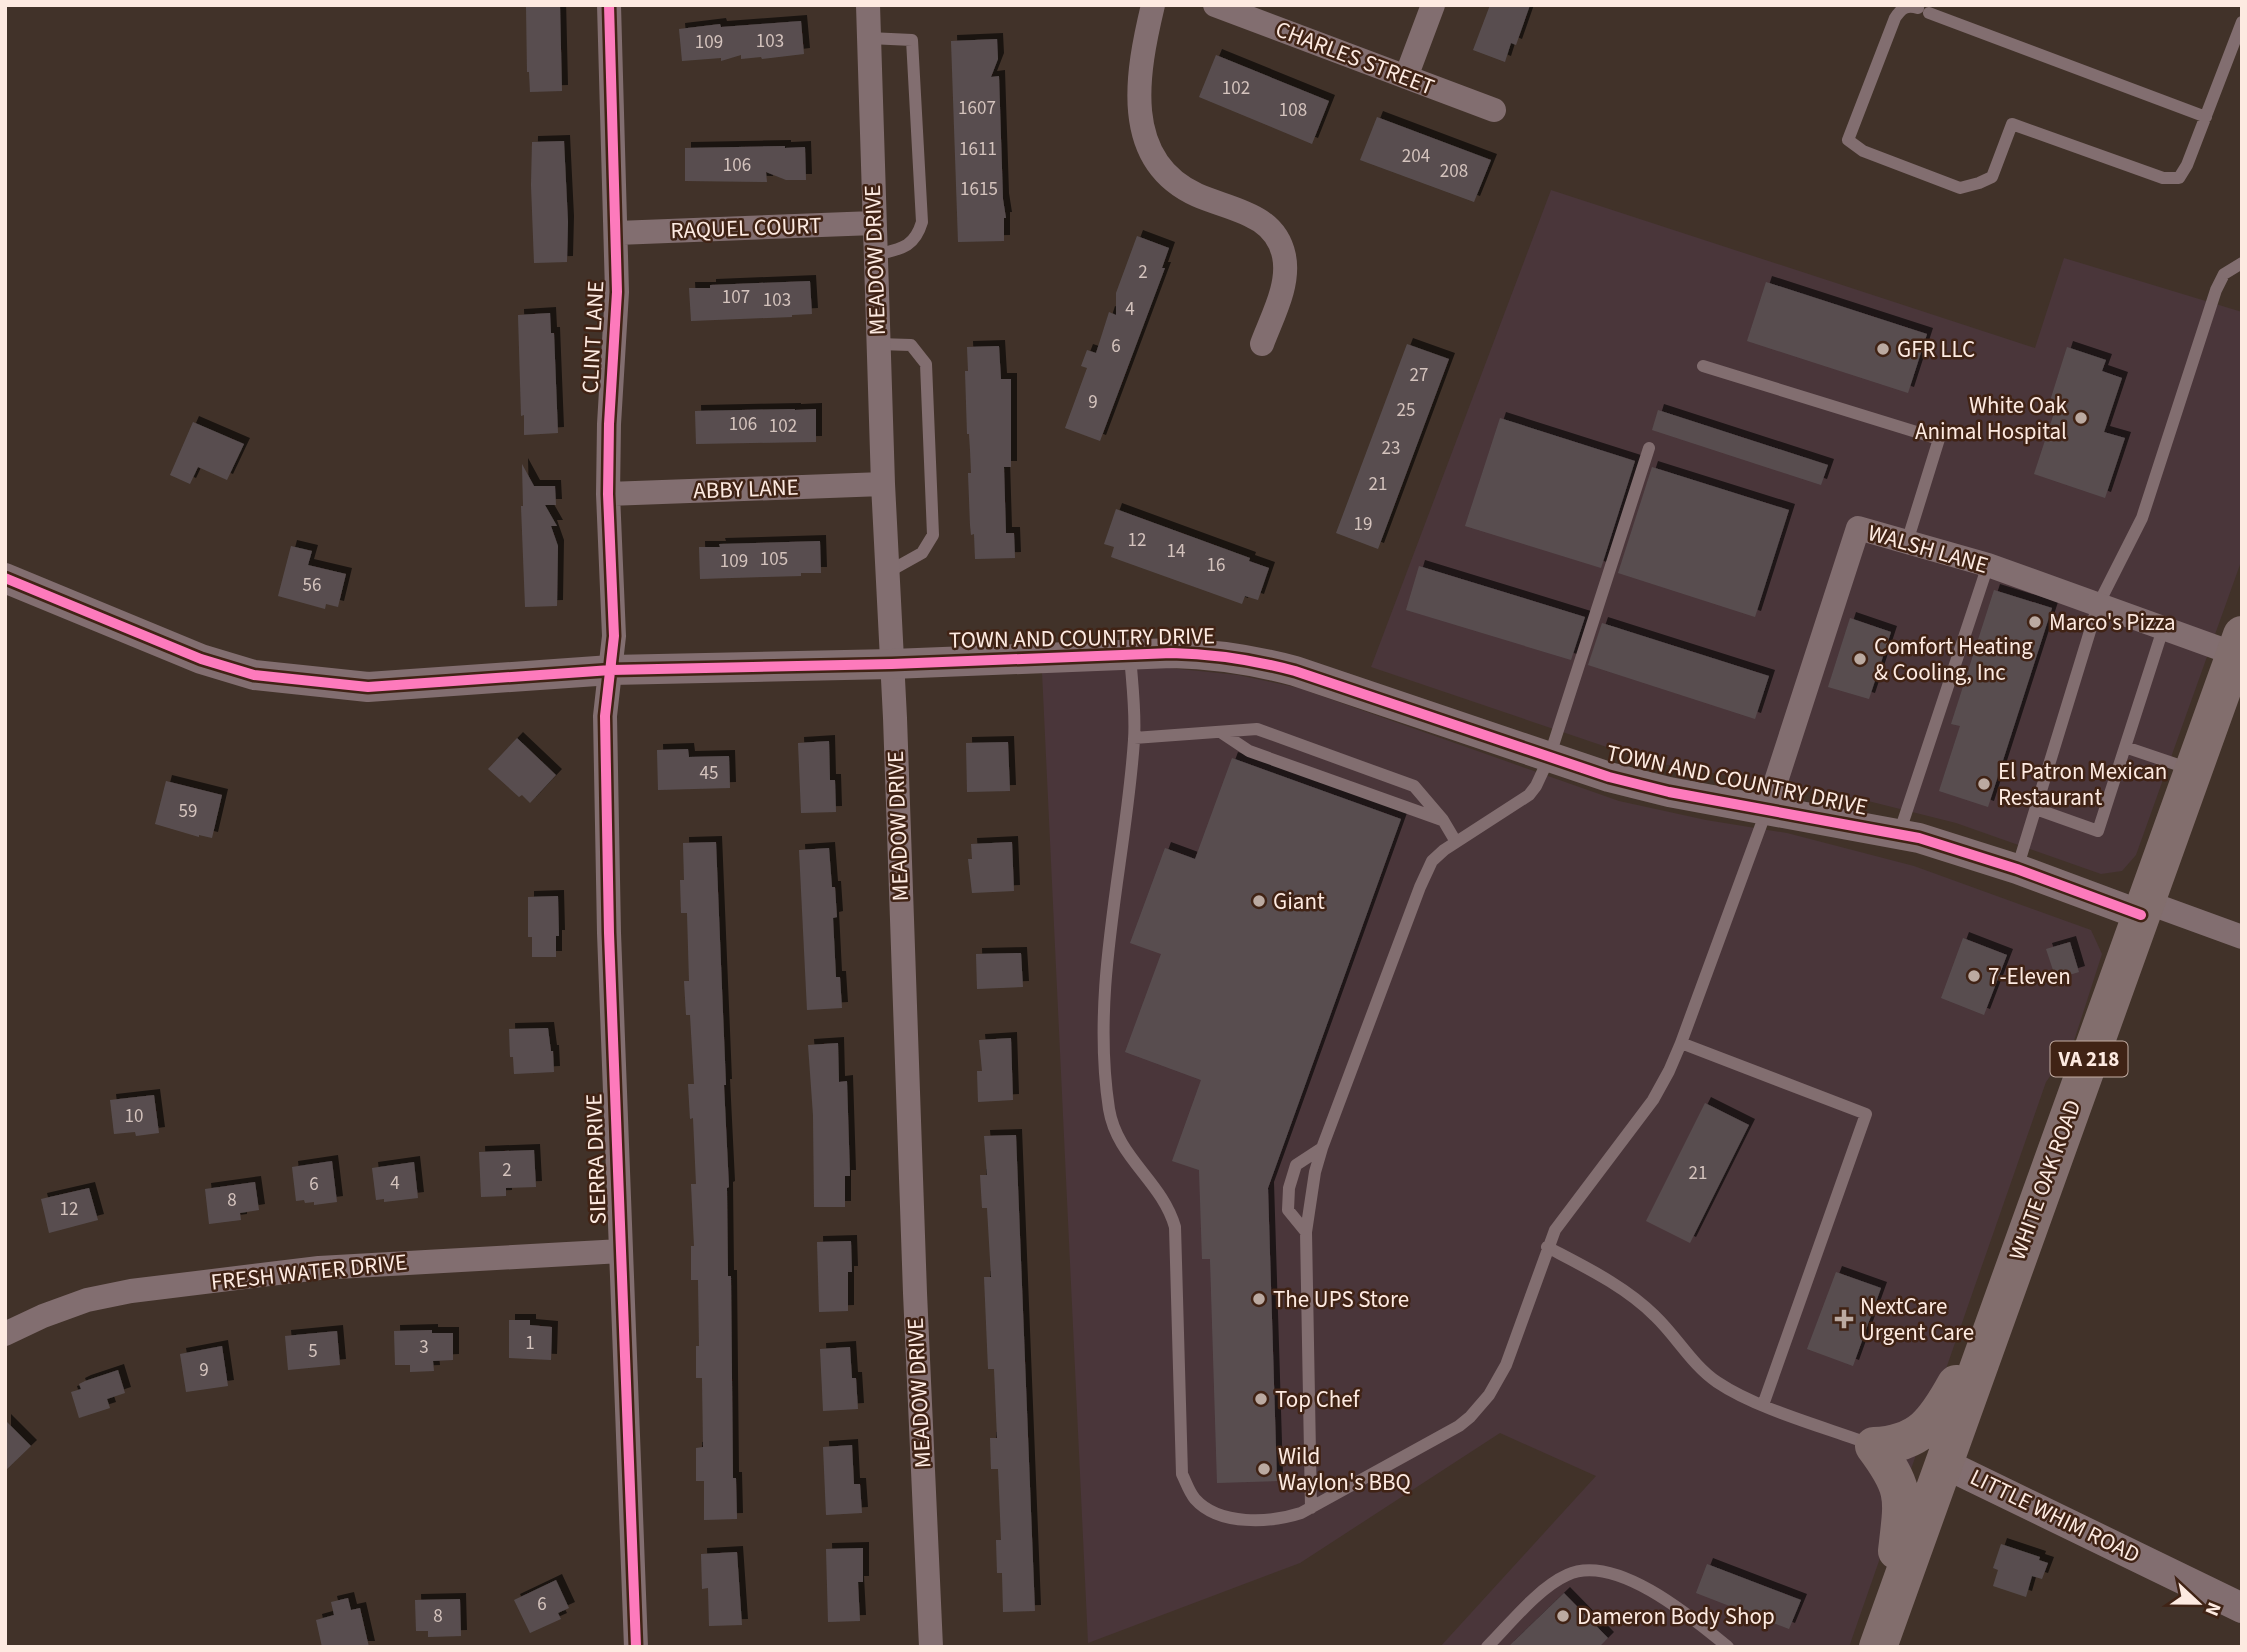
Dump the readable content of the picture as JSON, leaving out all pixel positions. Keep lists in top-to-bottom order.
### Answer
{
  "streets": {
    "main road": ["VA 218", "WHITE OAK ROAD"],
    "street": [
      "CHARLES STREET",
      "RAQUEL COURT",
      "MEADOW DRIVE",
      "CLINT LANE",
      "ABBY LANE",
      "WALSH LANE",
      "TOWN AND COUNTRY DRIVE",
      "SIERRA DRIVE",
      "FRESH WATER DRIVE",
      "LITTLE WHIM ROAD"
    ]
  },
  "crossings": [
    ["RAQUEL COURT", "MEADOW DRIVE"],
    ["RAQUEL COURT", "CLINT LANE"],
    ["MEADOW DRIVE", "ABBY LANE"],
    ["MEADOW DRIVE", "TOWN AND COUNTRY DRIVE"],
    ["CLINT LANE", "ABBY LANE"],
    ["CLINT LANE", "TOWN AND COUNTRY DRIVE"],
    ["CLINT LANE", "SIERRA DRIVE"],
    ["WALSH LANE", "TOWN AND COUNTRY DRIVE"],
    ["WALSH LANE", "WHITE OAK ROAD"],
    ["TOWN AND COUNTRY DRIVE", "SIERRA DRIVE"],
    ["TOWN AND COUNTRY DRIVE", "WHITE OAK ROAD"],
    ["SIERRA DRIVE", "FRESH WATER DRIVE"],
    ["WHITE OAK ROAD", "LITTLE WHIM ROAD"]
  ],
  "places": {
    "other": [
      "GFR LLC",
      "White Oak Animal Hospital",
      "Marco's Pizza",
      "Comfort Heating & Cooling, Inc",
      "El Patron Mexican Restaurant",
      "Giant",
      "7-Eleven",
      "The UPS Store",
      "Top Chef",
      "Wild Waylon's BBQ",
      "Dameron Body Shop"
    ],
    "health": ["NextCare Urgent Care"]
  },
  "house_numbers": [
    "103",
    "109",
    "102",
    "1607",
    "108",
    "1611",
    "204",
    "106",
    "208",
    "1615",
    "2",
    "107",
    "103",
    "4",
    "6",
    "27",
    "9",
    "25",
    "106",
    "102",
    "23",
    "21",
    "19",
    "12",
    "14",
    "105",
    "109",
    "16",
    "56",
    "45",
    "59",
    "10",
    "2",
    "21",
    "4",
    "6",
    "8",
    "12",
    "1",
    "3",
    "5",
    "9",
    "6",
    "8"
  ],
  "north": "right"
}
